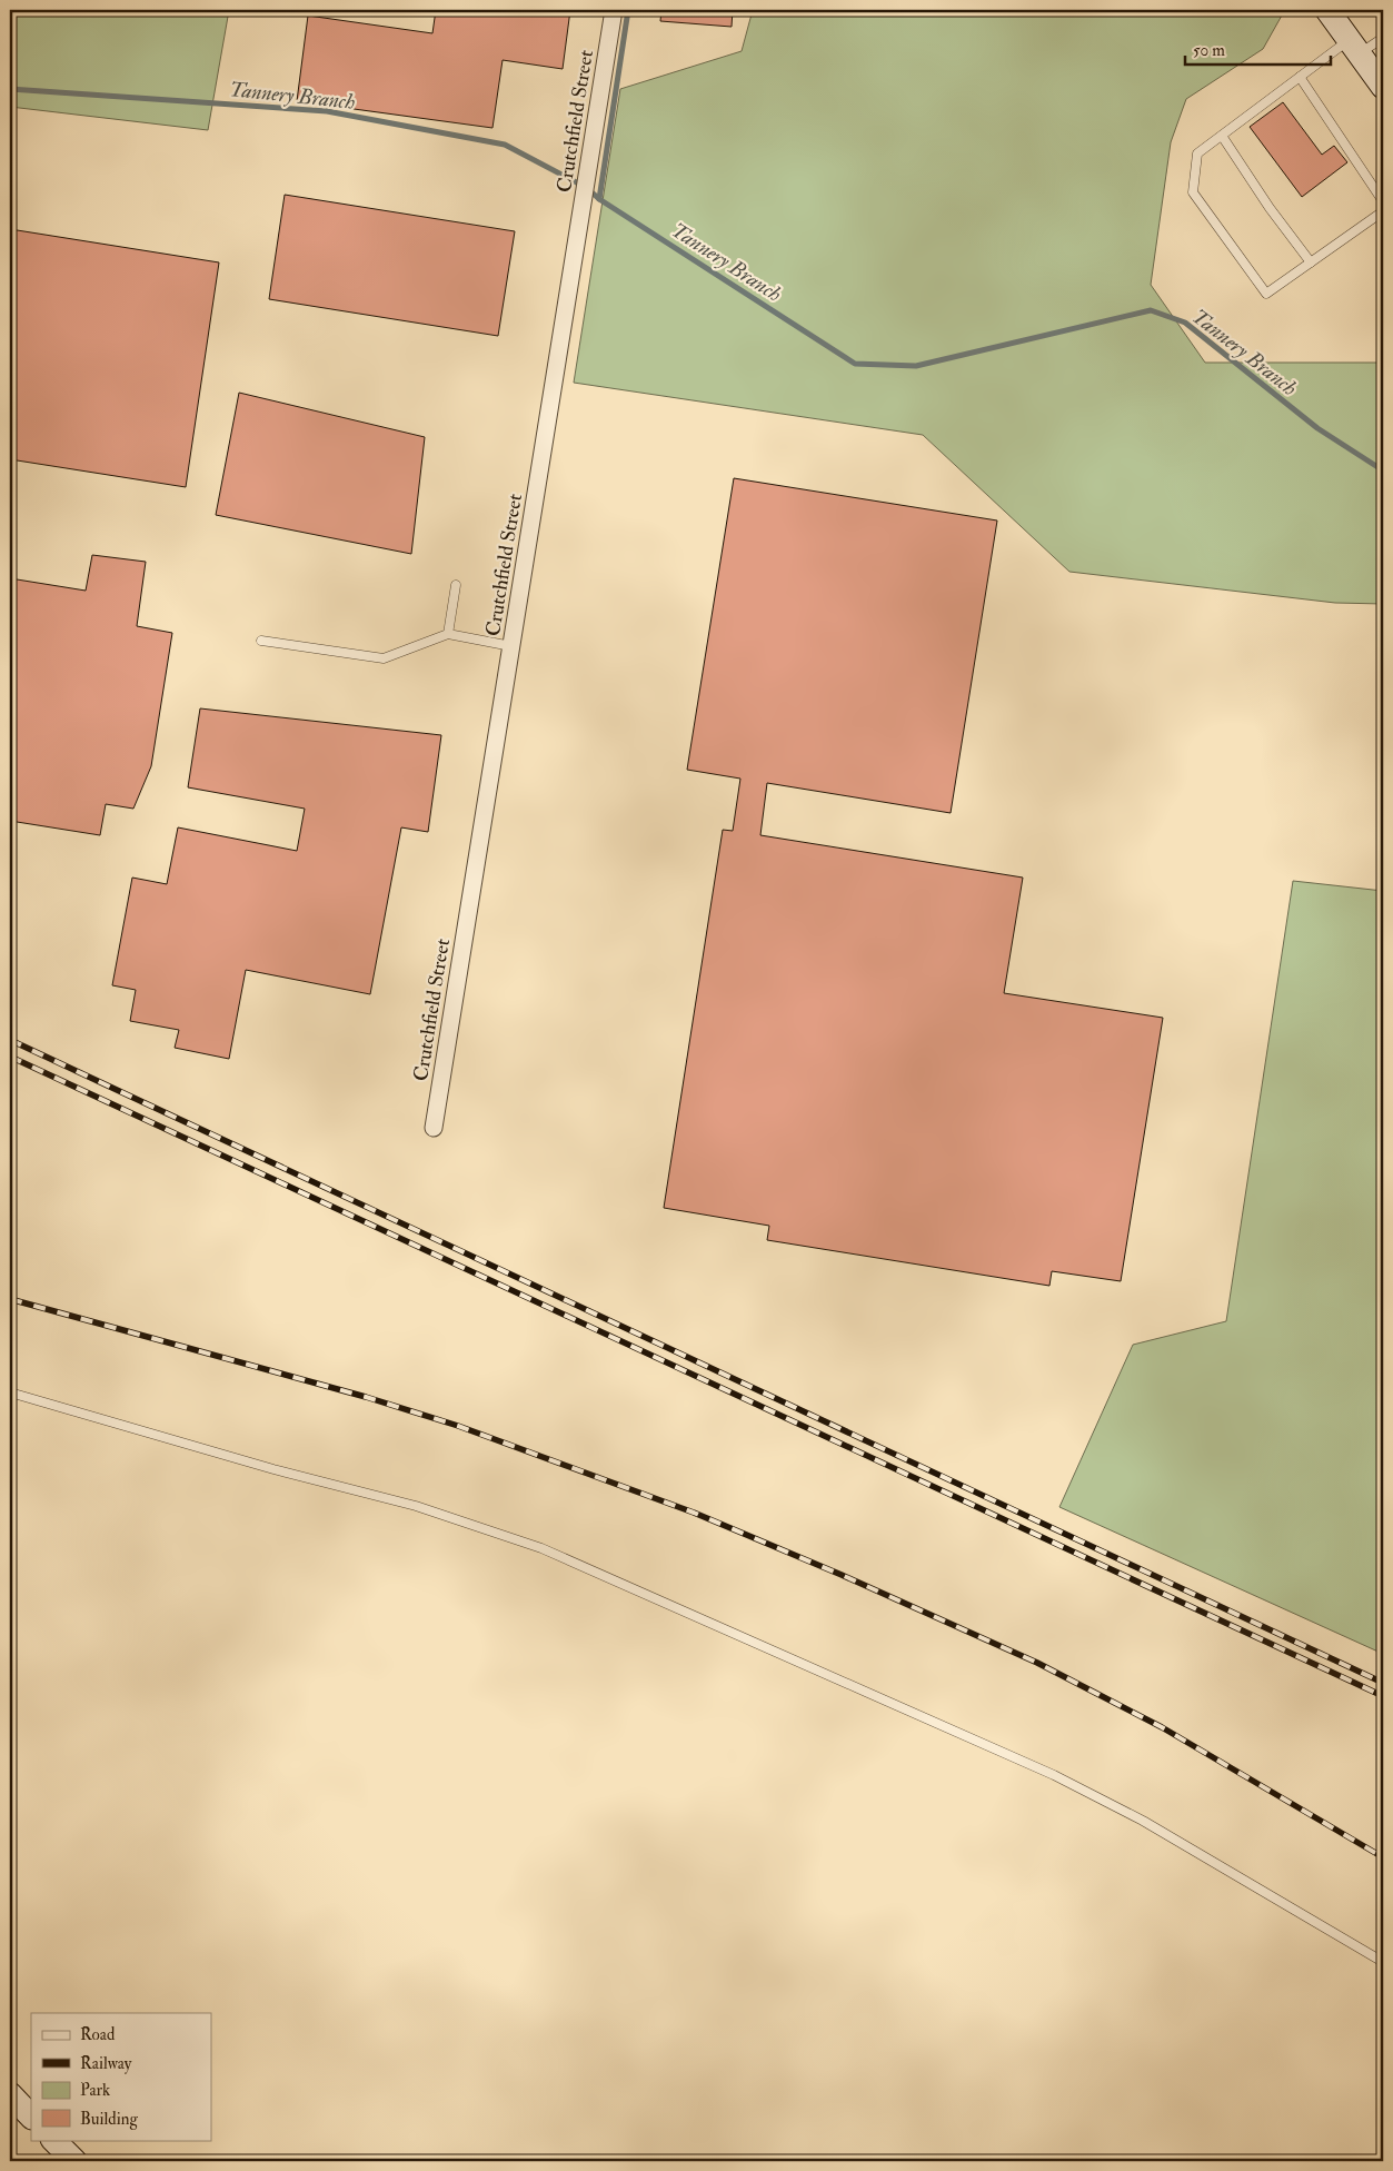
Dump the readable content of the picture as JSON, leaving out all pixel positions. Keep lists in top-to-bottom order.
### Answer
{
  "streets": {
    "street": ["Crutchfield Street"]
  },
  "water": ["Tannery Branch"],
  "legend": [
    "Road",
    "Railway",
    "Park",
    "Building"
  ],
  "scale_bar": "50 m"
}
